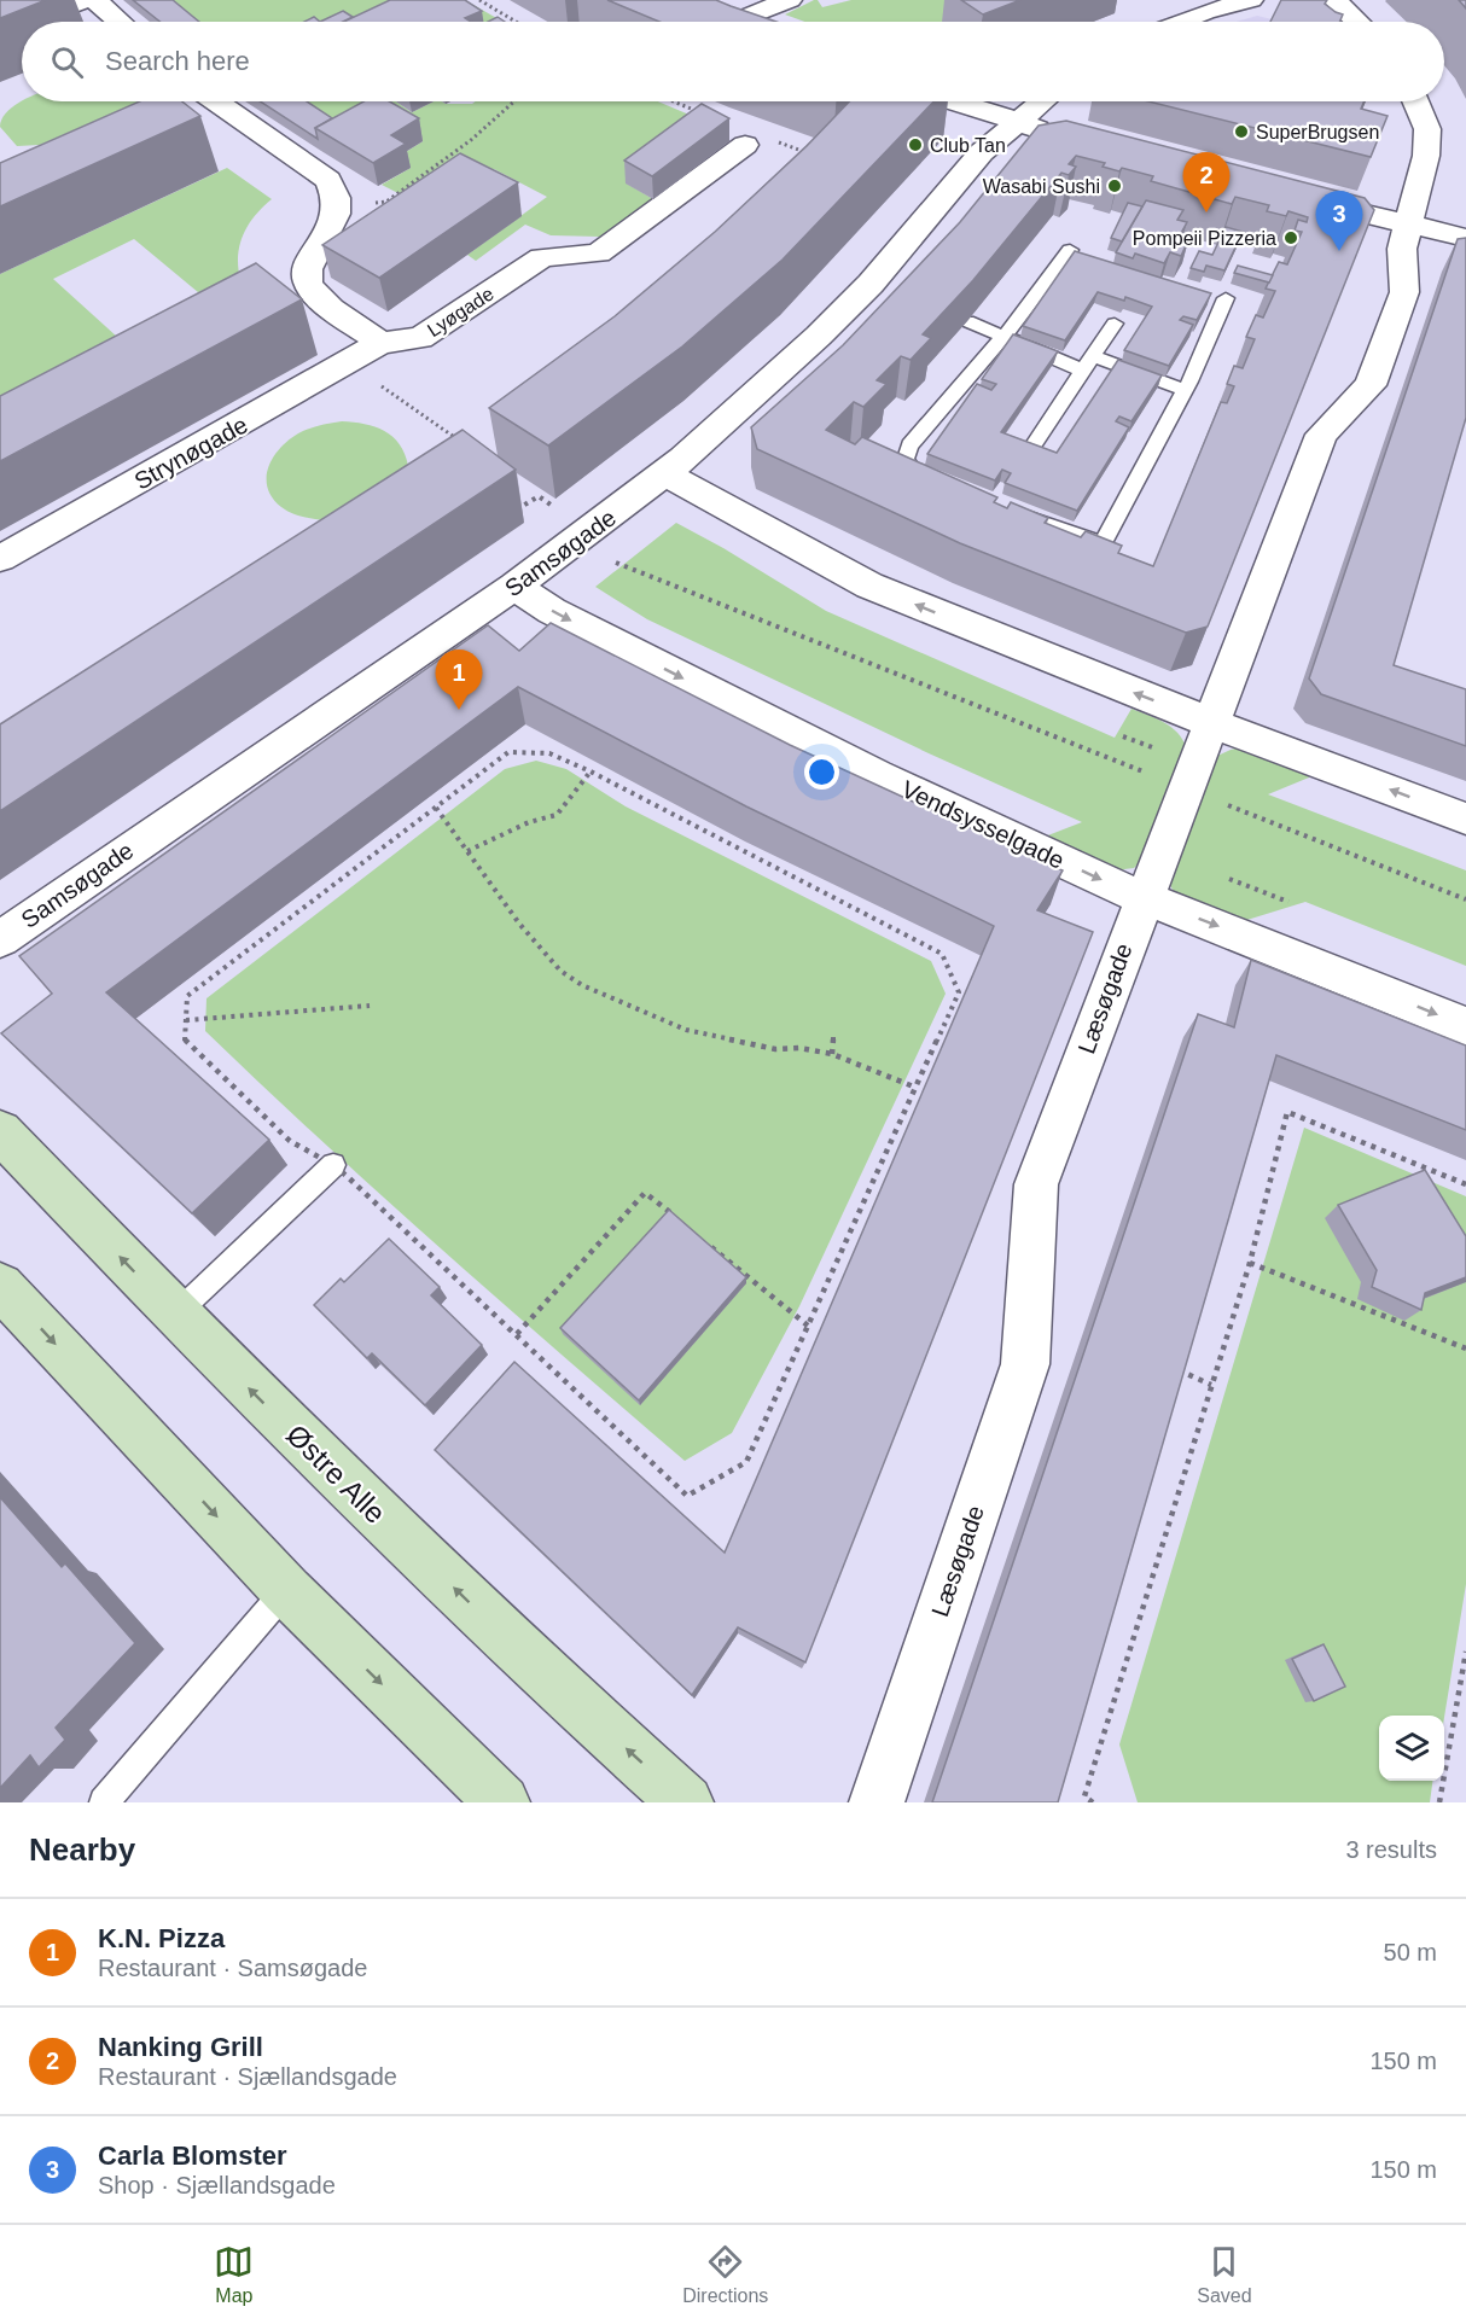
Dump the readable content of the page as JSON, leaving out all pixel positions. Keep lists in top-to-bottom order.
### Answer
{
  "streets": {
    "street": [
      "Lyøgade",
      "Strynøgade",
      "Samsøgade",
      "Vendsysselgade",
      "Læsøgade",
      "Østre Alle"
    ]
  },
  "crossings": [
    ["Lyøgade", "Strynøgade"],
    ["Samsøgade", "Vendsysselgade"],
    ["Vendsysselgade", "Læsøgade"]
  ],
  "places": [
    "SuperBrugsen",
    "Club Tan",
    "Wasabi Sushi",
    "Pompeii Pizzeria"
  ],
  "page": {
    "search": "Search here",
    "pins": ["2", "3", "1"],
    "heading": ["Nearby", "3 results"],
    "list": [
      {
        "mark": "1",
        "name": "K.N. Pizza",
        "note": "Restaurant · Samsøgade",
        "value": "50 m"
      },
      {
        "mark": "2",
        "name": "Nanking Grill",
        "note": "Restaurant · Sjællandsgade",
        "value": "150 m"
      },
      {
        "mark": "3",
        "name": "Carla Blomster",
        "note": "Shop · Sjællandsgade",
        "value": "150 m"
      }
    ],
    "nav": ["Map", "Directions", "Saved"]
  }
}
